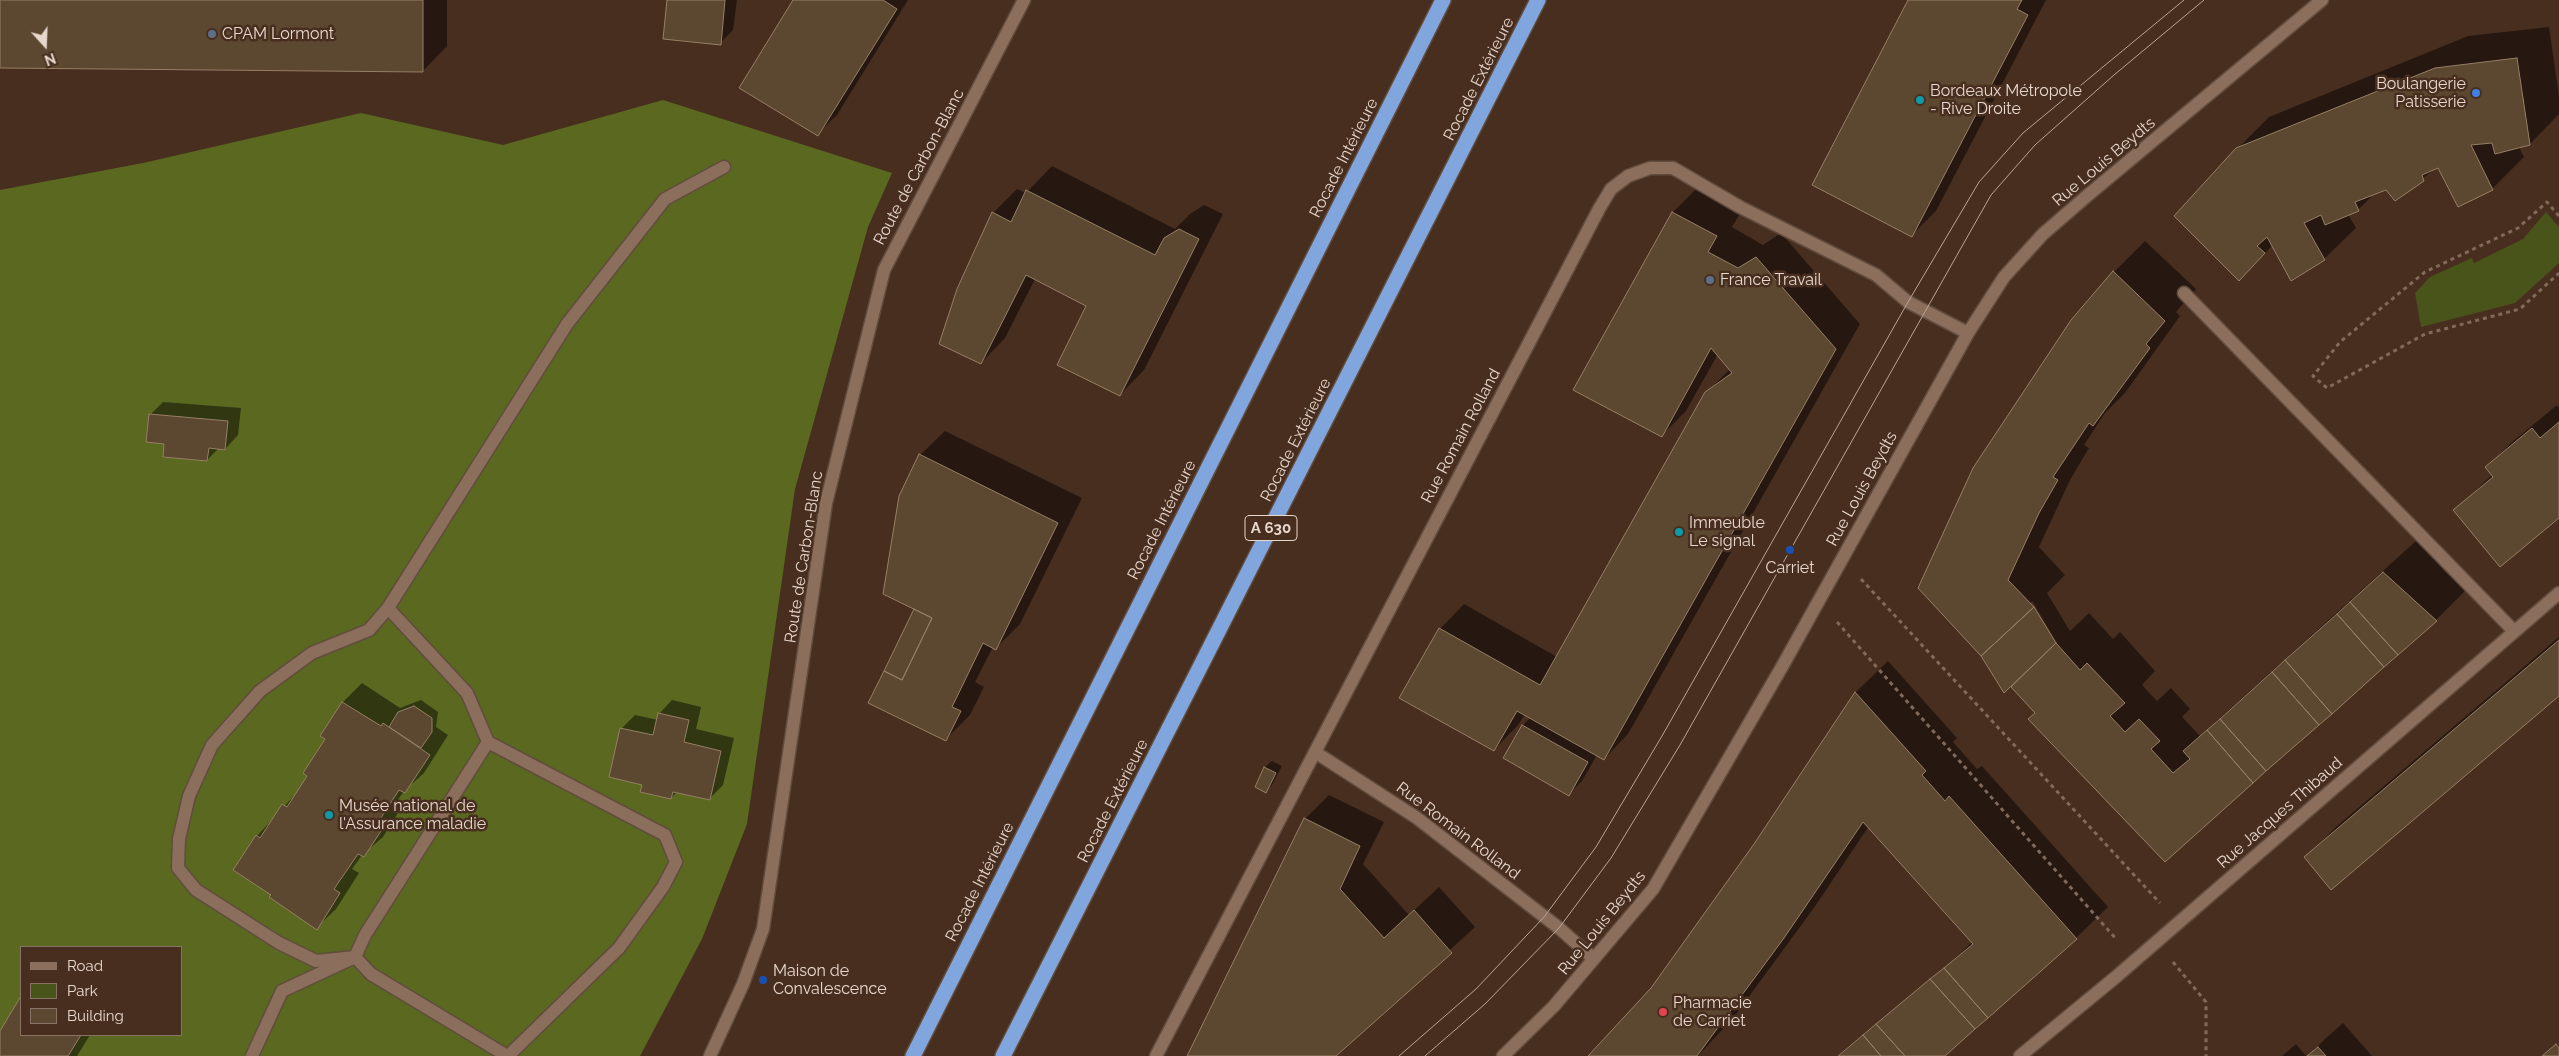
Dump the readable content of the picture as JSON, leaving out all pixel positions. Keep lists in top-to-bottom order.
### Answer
{
  "streets": {
    "highway": ["Rocade Extérieure", "Rocade Intérieure", "A 630"],
    "street": [
      "Rue Louis Beydts",
      "Route de Carbon-Blanc",
      "Rue Romain Rolland",
      "Rue Jacques Thibaud"
    ]
  },
  "crossings": [
    ["Rue Louis Beydts", "Rue Romain Rolland"]
  ],
  "places": [
    "CPAM Lormont",
    "Boulangerie Patisserie",
    "Bordeaux Métropole - Rive Droite",
    "France Travail",
    "Immeuble Le signal",
    "Carriet",
    "Musée national de l'Assurance maladie",
    "Maison de Convalescence",
    "Pharmacie de Carriet"
  ],
  "legend": ["Road", "Park", "Building"],
  "north": "bottom"
}
